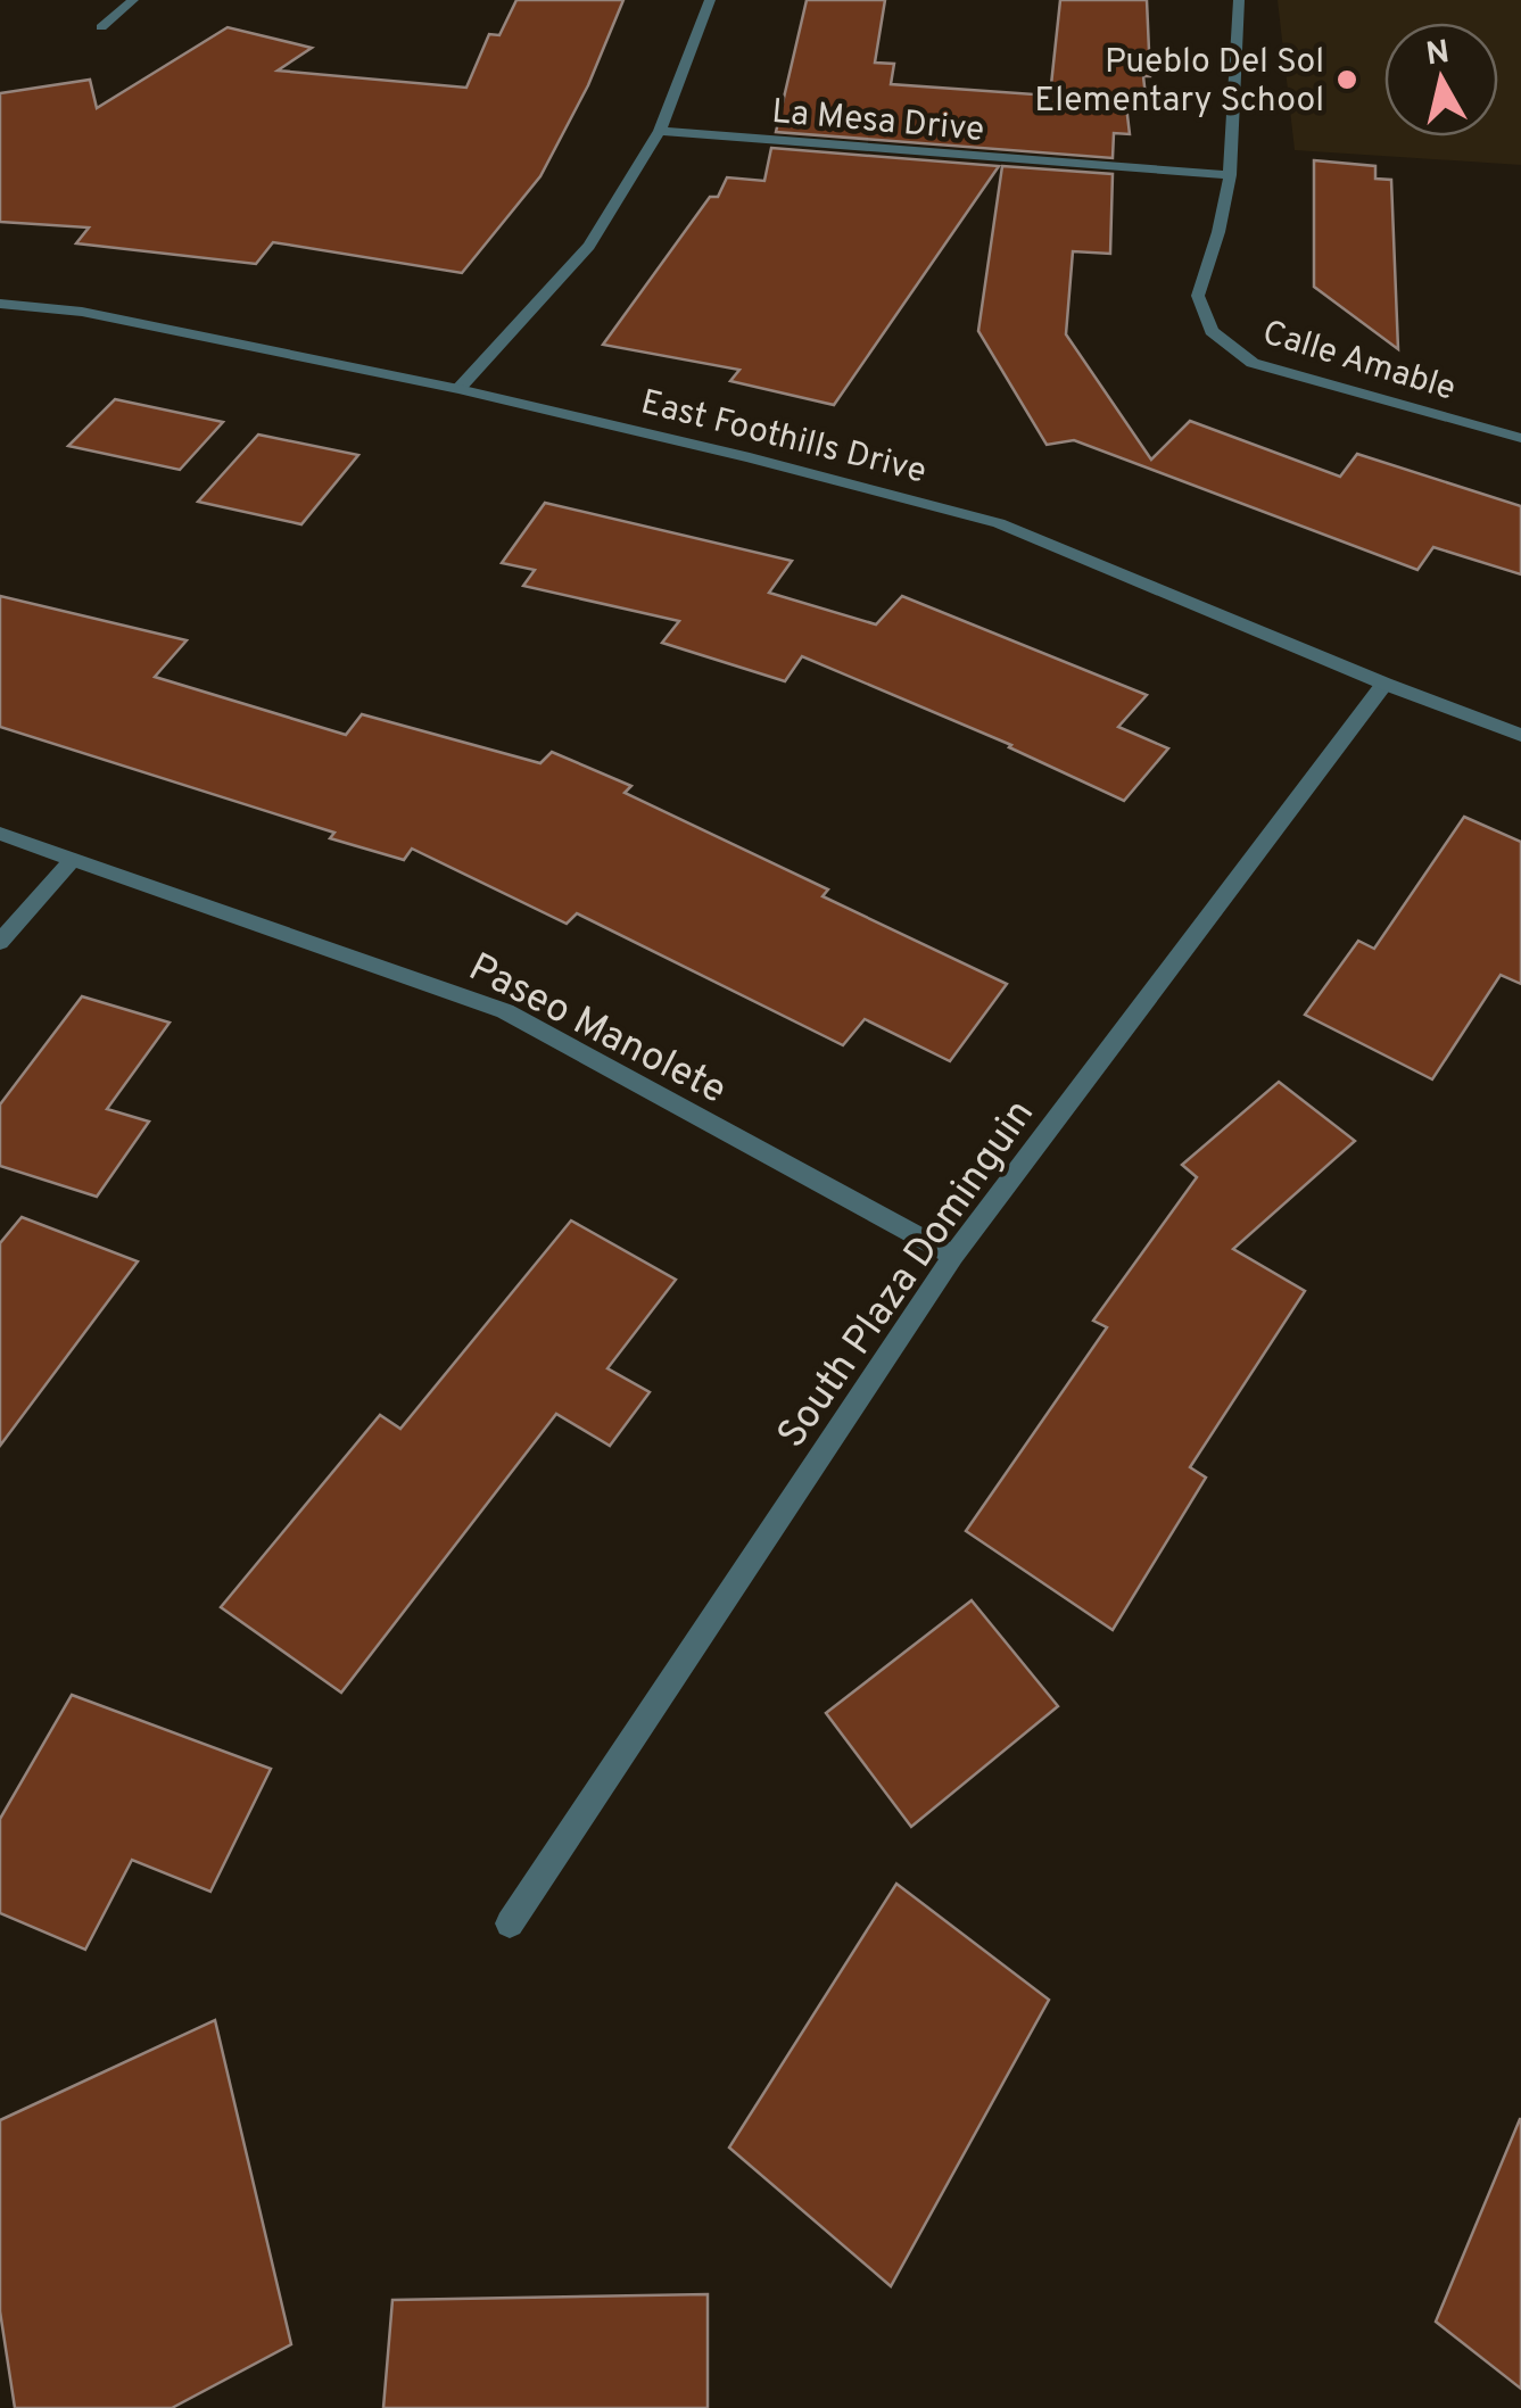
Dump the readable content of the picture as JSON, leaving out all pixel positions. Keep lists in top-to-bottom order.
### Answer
{
  "streets": {
    "street": [
      "La Mesa Drive",
      "Calle Amable",
      "East Foothills Drive",
      "Paseo Manolete",
      "South Plaza Dominguin"
    ]
  },
  "crossings": [
    ["La Mesa Drive", "Calle Amable"],
    ["East Foothills Drive", "South Plaza Dominguin"],
    ["Paseo Manolete", "South Plaza Dominguin"]
  ],
  "places": ["Pueblo Del Sol Elementary School"],
  "north": "top"
}
